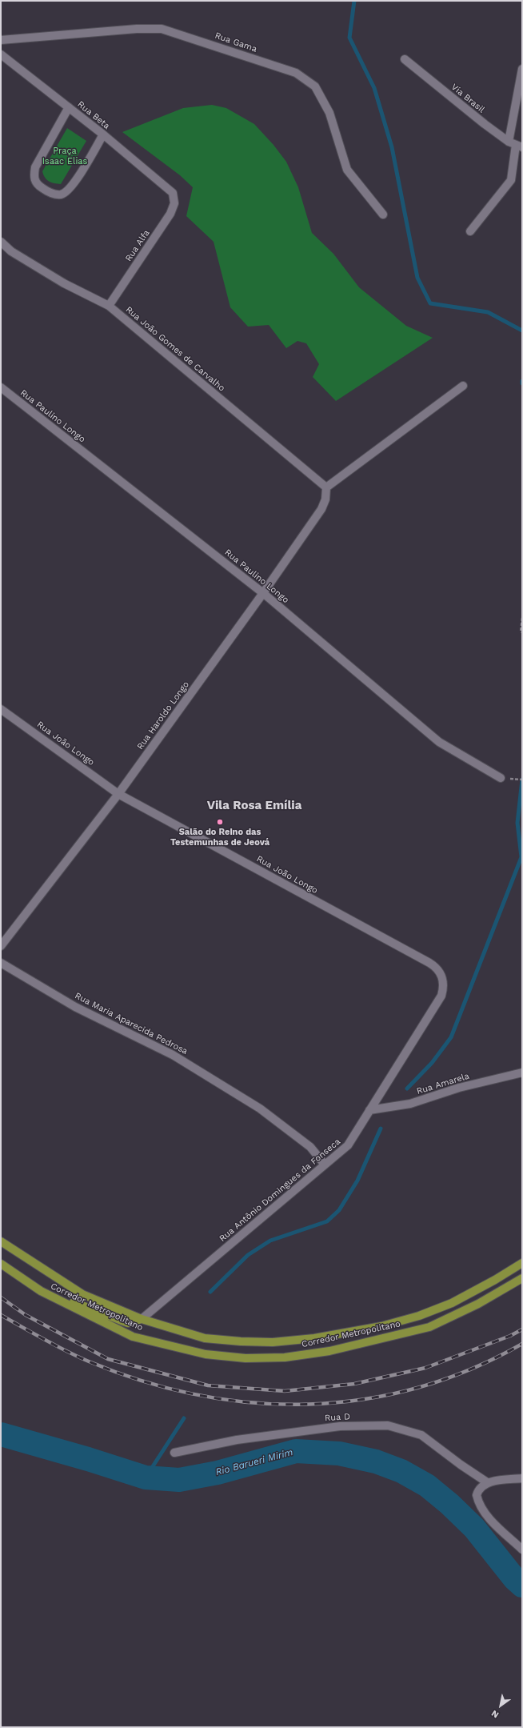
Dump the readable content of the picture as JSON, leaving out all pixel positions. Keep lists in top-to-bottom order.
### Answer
{
  "streets": {
    "main road": ["Corredor Metropolitano"],
    "street": [
      "Rua Gama",
      "Via Brasil",
      "Rua Beta",
      "Rua Alfa",
      "Rua João Gomes de Carvalho",
      "Rua Paulino Longo",
      "Rua Haroldo Longo",
      "Rua João Longo",
      "Rua Maria Aparecida Pedrosa",
      "Rua Amarela",
      "Rua Antônio Domingues da Fonseca",
      "Rua D"
    ]
  },
  "crossings": [
    ["Rua Beta", "Rua Alfa"],
    ["Rua Alfa", "Rua João Gomes de Carvalho"],
    ["Rua João Gomes de Carvalho", "Rua Haroldo Longo"],
    ["Rua Paulino Longo", "Rua Haroldo Longo"],
    ["Rua Haroldo Longo", "Rua João Longo"],
    ["Rua João Longo", "Rua Antônio Domingues da Fonseca"],
    ["Rua Maria Aparecida Pedrosa", "Rua Antônio Domingues da Fonseca"],
    ["Rua Amarela", "Rua Antônio Domingues da Fonseca"]
  ],
  "districts": ["Vila Rosa Emília"],
  "water": ["Rio Barueri Mirim"],
  "parks": ["Praça Isaac Elias"],
  "places": ["Salão do Reino das Testemunhas de Jeová"],
  "north": "bottom left"
}
